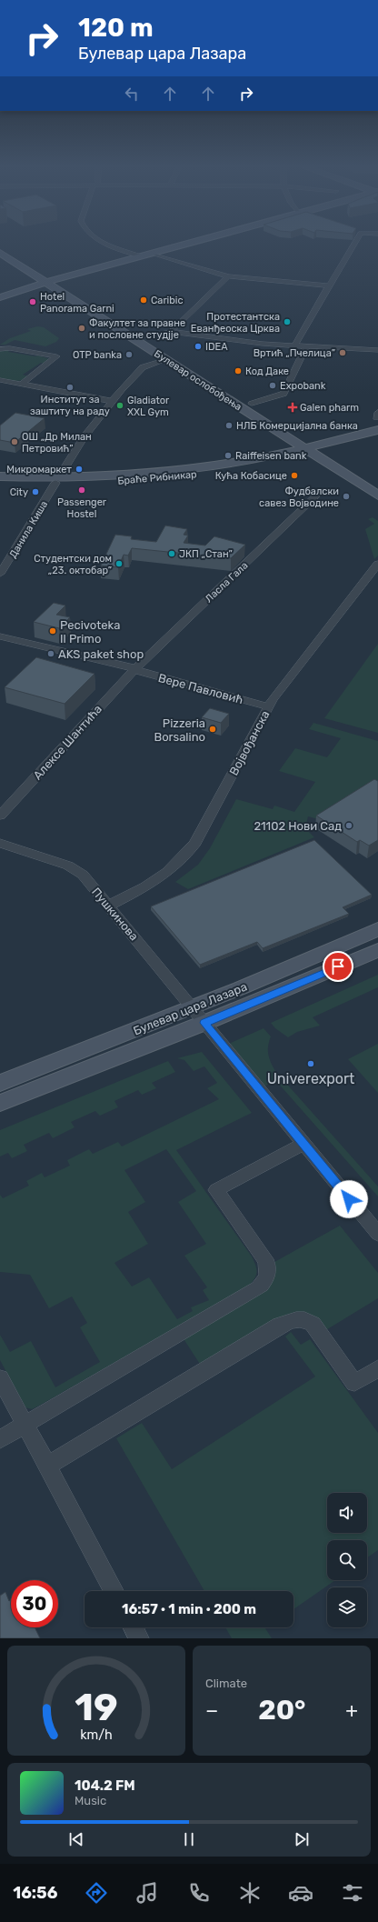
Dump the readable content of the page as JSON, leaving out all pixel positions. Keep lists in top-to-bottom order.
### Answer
{
  "streets": {
    "main road": ["Булевар ослобођења", "Браће Рибникар", "Булевар цара Лазара"],
    "street": [
      "Данила Киша",
      "Ласла Гала",
      "Вере Павловић",
      "Алексе Шантића",
      "Војвођанска",
      "Пушкинова"
    ]
  },
  "crossings": [
    ["Булевар ослобођења", "Браће Рибникар"],
    ["Булевар ослобођења", "Данила Киша"],
    ["Браће Рибникар", "Данила Киша"],
    ["Ласла Гала", "Вере Павловић"],
    ["Ласла Гала", "Алексе Шантића"],
    ["Вере Павловић", "Алексе Шантића"],
    ["Вере Павловић", "Војвођанска"],
    ["Војвођанска", "Пушкинова"],
    ["Пушкинова", "Булевар цара Лазара"]
  ],
  "places": {
    "other": [
      "Caribic",
      "Hotel Panorama Garni",
      "Протестантска Еванђеоска Црква",
      "Факултет за правне и пословне студјје",
      "IDEA",
      "Вртић „Пчелица”",
      "OTP banka",
      "Код Даке",
      "Expobank",
      "Институт за заштиту на раду",
      "Gladiator XXL Gym",
      "НЛБ Комерцијална банка",
      "ОШ „Др Милан Петровић”",
      "Raiffeisen bank",
      "Микромаркет",
      "Кућа Кобасице",
      "Passenger Hostel",
      "City",
      "Фудбалски савез Војводине",
      "ЈКП „Стан”",
      "Студентски дом „23. октобар”",
      "Pecivoteka Il Primo",
      "AKS paket shop",
      "Pizzeria Borsalino",
      "21102 Нови Сад",
      "Univerexport"
    ],
    "health": ["Galen pharm"]
  },
  "page": {
    "turn": ["120 m", "Булевар цара Лазара"],
    "limit": "30",
    "trip": "16:57 · 1 min · 200 m",
    "tile": "Climate",
    "heat": ["−", "20°", "+"],
    "song": ["104.2 FM", "Music"],
    "tabs": "16:56",
    "gauge": ["19", "km/h"]
  }
}
